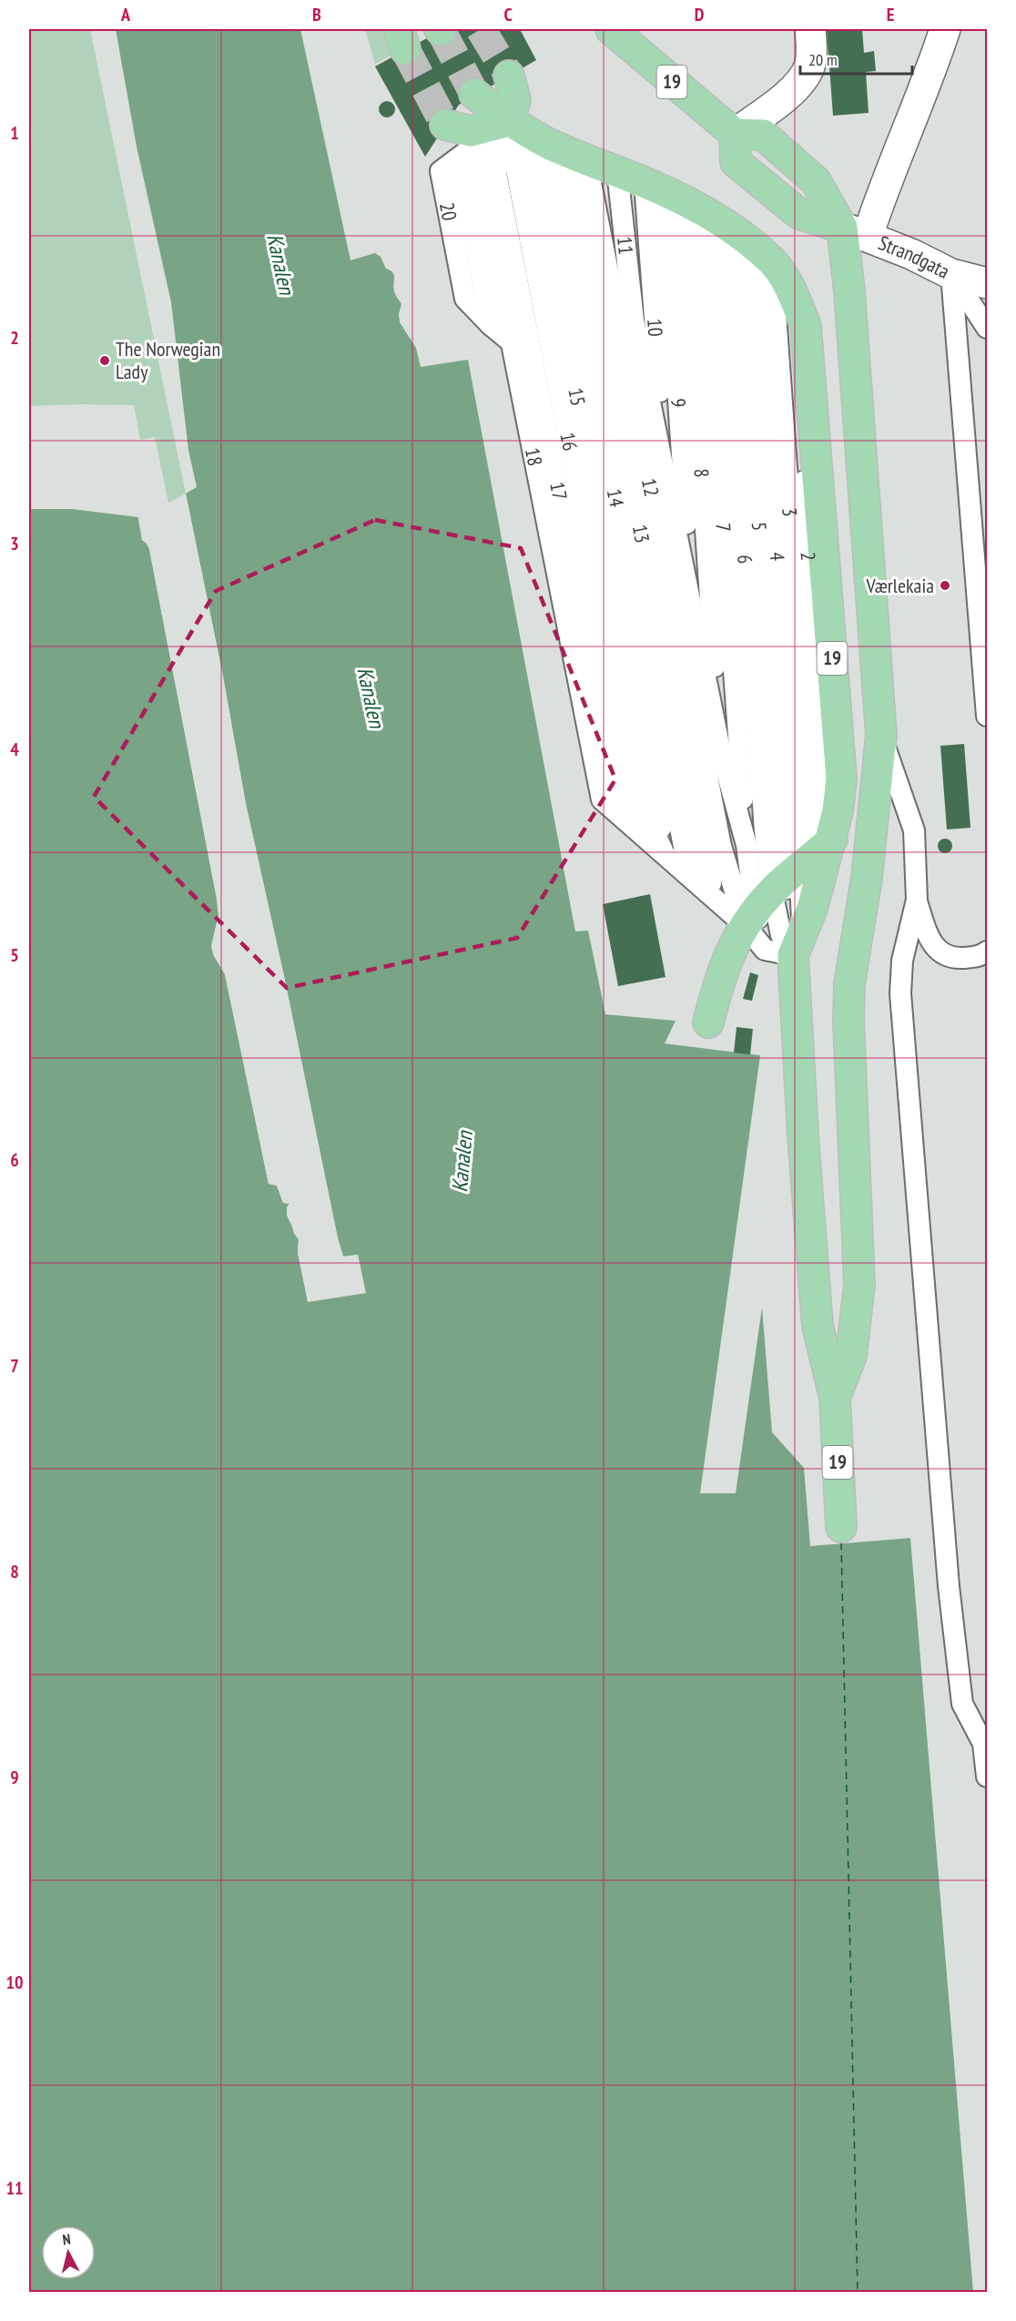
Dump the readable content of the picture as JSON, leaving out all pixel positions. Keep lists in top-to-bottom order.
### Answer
{
  "streets": {
    "highway": ["19", "Strandgata"],
    "lane": [
      "11",
      "10",
      "9",
      "16",
      "18",
      "8",
      "12",
      "14",
      "3",
      "7",
      "2",
      "4",
      "6"
    ]
  },
  "crossings": [
    ["19", "Strandgata"],
    ["19", "10"],
    ["19", "9"],
    ["19", "8"],
    ["19", "3"],
    ["19", "7"],
    ["19", "2"],
    ["19", "4"],
    ["19", "6"],
    ["11", "10"],
    ["10", "9"],
    ["10", "8"],
    ["10", "3"],
    ["10", "7"],
    ["10", "4"],
    ["10", "6"],
    ["9", "8"],
    ["9", "3"],
    ["9", "7"],
    ["9", "4"],
    ["9", "6"],
    ["16", "18"],
    ["16", "12"],
    ["16", "14"],
    ["18", "12"],
    ["18", "14"],
    ["8", "3"],
    ["8", "7"],
    ["8", "4"],
    ["8", "6"],
    ["12", "14"],
    ["3", "7"],
    ["3", "2"],
    ["3", "4"],
    ["3", "6"],
    ["7", "4"],
    ["7", "6"],
    ["4", "6"]
  ],
  "water": ["Kanalen"],
  "places": ["The Norwegian Lady", "Værlekaia"],
  "scale_bar": "20 m",
  "north": "top",
  "grid": {
    "columns": [
      "A",
      "B",
      "C",
      "D",
      "E"
    ],
    "rows": [
      "1",
      "2",
      "3",
      "4",
      "5",
      "6",
      "7",
      "8",
      "9",
      "10",
      "11"
    ]
  }
}
